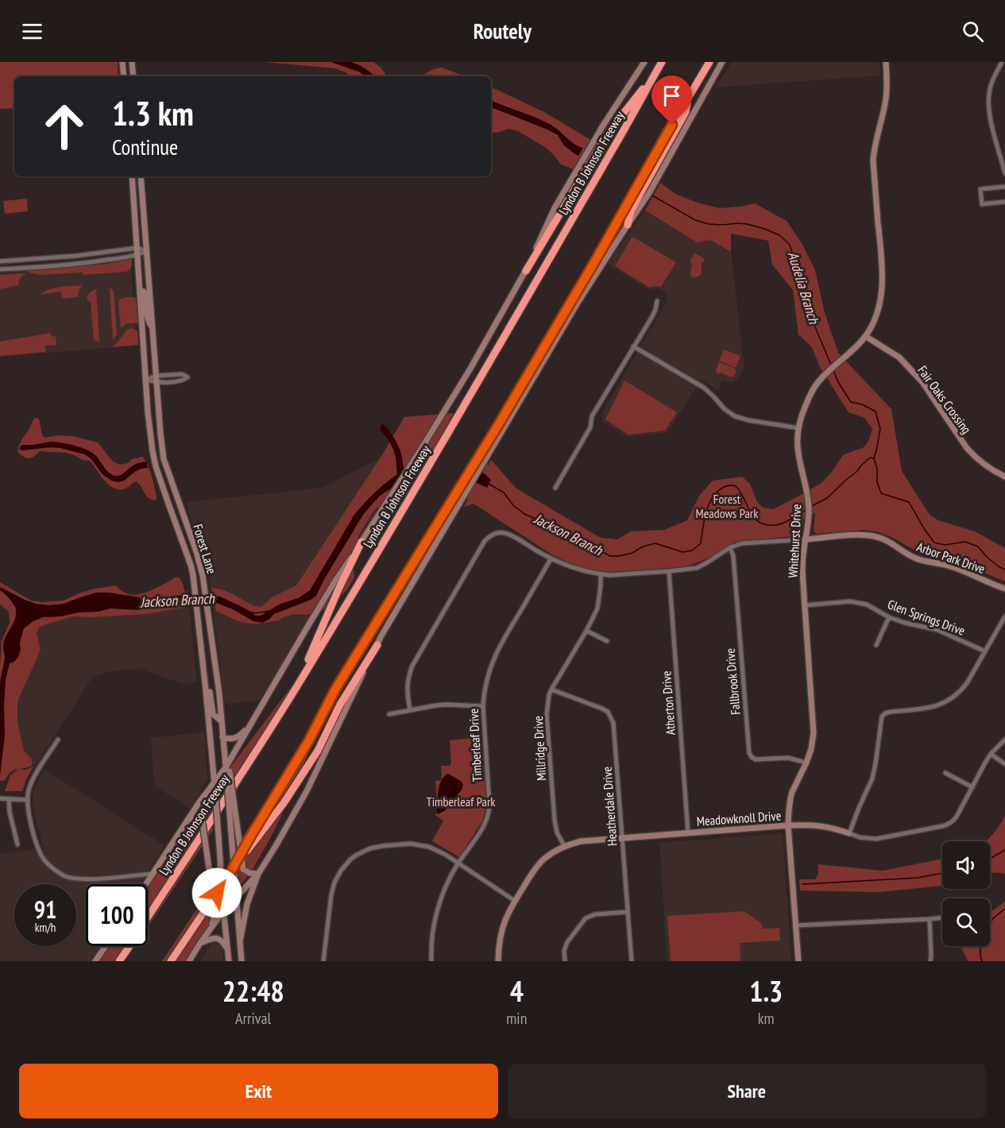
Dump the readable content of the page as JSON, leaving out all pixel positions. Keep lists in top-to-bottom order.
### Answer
{
  "streets": {
    "highway": ["Lyndon B Johnson Freeway"],
    "main road": [
      "Fair Oaks Crossing",
      "Whitehurst Drive",
      "Forest Lane",
      "Arbor Park Drive",
      "Meadowknoll Drive"
    ],
    "street": [
      "Glen Springs Drive",
      "Fallbrook Drive",
      "Atherton Drive",
      "Timberleaf Drive",
      "Millridge Drive",
      "Heatherdale Drive"
    ]
  },
  "crossings": [
    ["Lyndon B Johnson Freeway", "Forest Lane"],
    ["Fair Oaks Crossing", "Whitehurst Drive"],
    ["Whitehurst Drive", "Arbor Park Drive"],
    ["Whitehurst Drive", "Glen Springs Drive"],
    ["Whitehurst Drive", "Fallbrook Drive"],
    ["Whitehurst Drive", "Meadowknoll Drive"],
    ["Arbor Park Drive", "Fallbrook Drive"],
    ["Arbor Park Drive", "Atherton Drive"],
    ["Arbor Park Drive", "Timberleaf Drive"],
    ["Arbor Park Drive", "Millridge Drive"],
    ["Atherton Drive", "Meadowknoll Drive"],
    ["Millridge Drive", "Heatherdale Drive"],
    ["Millridge Drive", "Meadowknoll Drive"],
    ["Heatherdale Drive", "Meadowknoll Drive"]
  ],
  "water": ["Audelia Branch", "Jackson Branch"],
  "parks": ["Forest Meadows Park", "Timberleaf Park"],
  "page": {
    "header": "Routely",
    "turn": ["1.3 km", "Continue"],
    "speed": "91 km/h",
    "limit": "100",
    "eta": [
      "22:48",
      "Arrival",
      "4",
      "min",
      "1.3",
      "km"
    ],
    "buttons": ["Exit", "Share"]
  }
}
